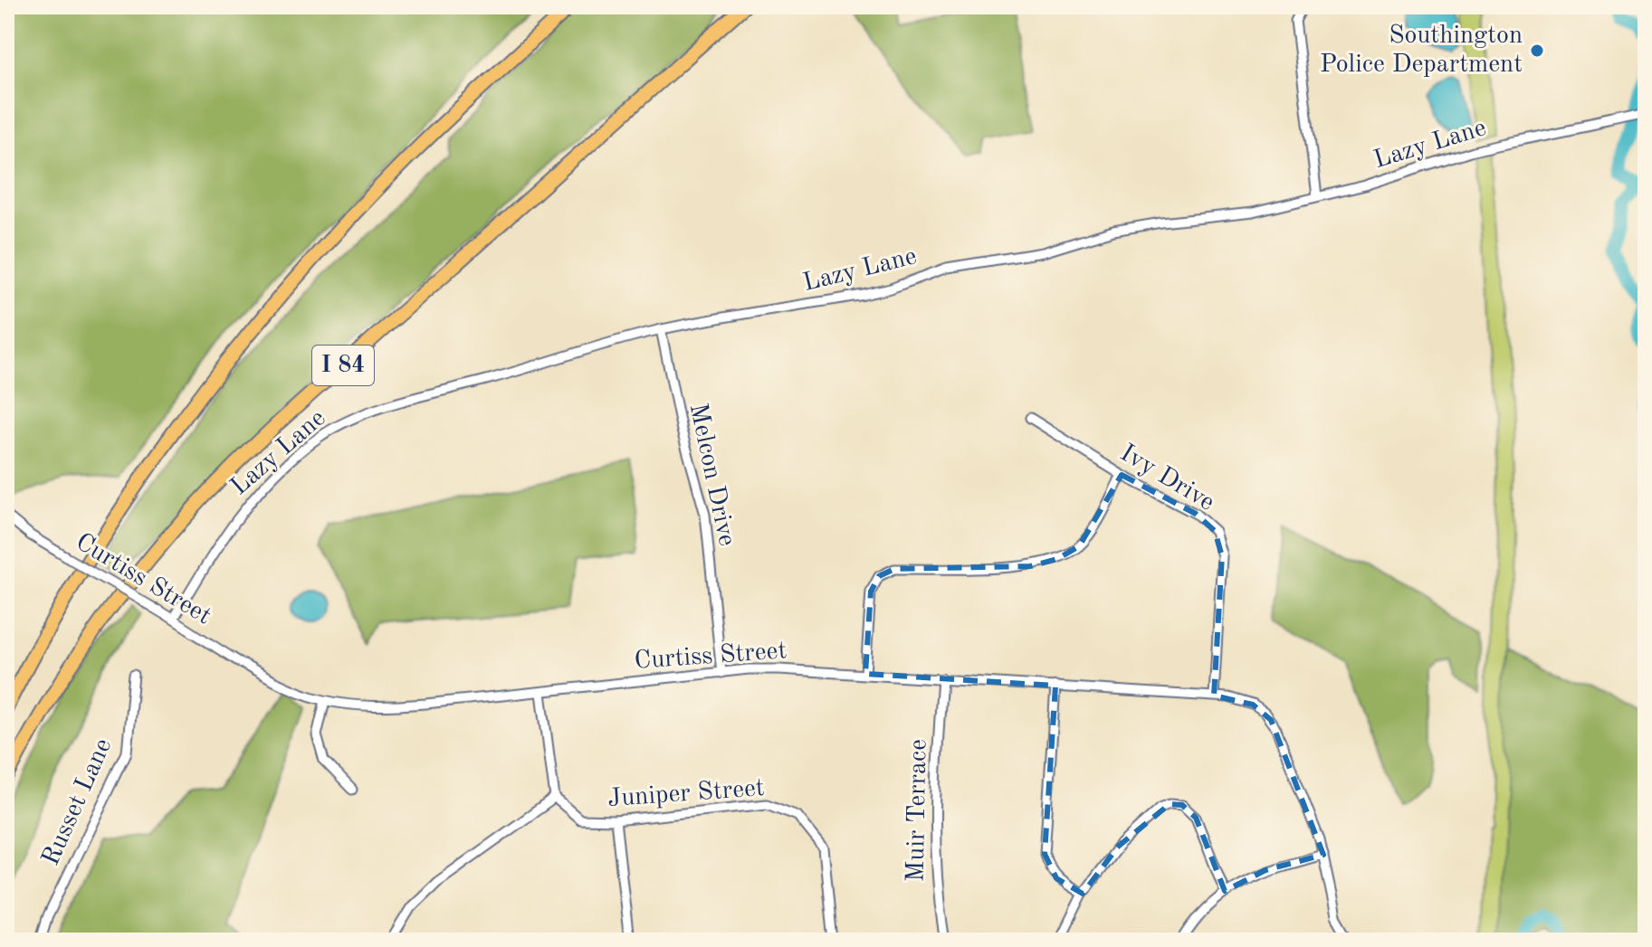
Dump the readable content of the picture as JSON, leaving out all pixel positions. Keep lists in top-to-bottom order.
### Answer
{
  "streets": {
    "highway": ["I 84"],
    "street": [
      "Lazy Lane",
      "Melcon Drive",
      "Ivy Drive",
      "Curtiss Street",
      "Juniper Street",
      "Russet Lane",
      "Muir Terrace"
    ]
  },
  "crossings": [
    ["Lazy Lane", "Melcon Drive"],
    ["Lazy Lane", "Curtiss Street"],
    ["Melcon Drive", "Curtiss Street"],
    ["Ivy Drive", "Curtiss Street"],
    ["Curtiss Street", "Muir Terrace"]
  ],
  "places": ["Southington Police Department"]
}
